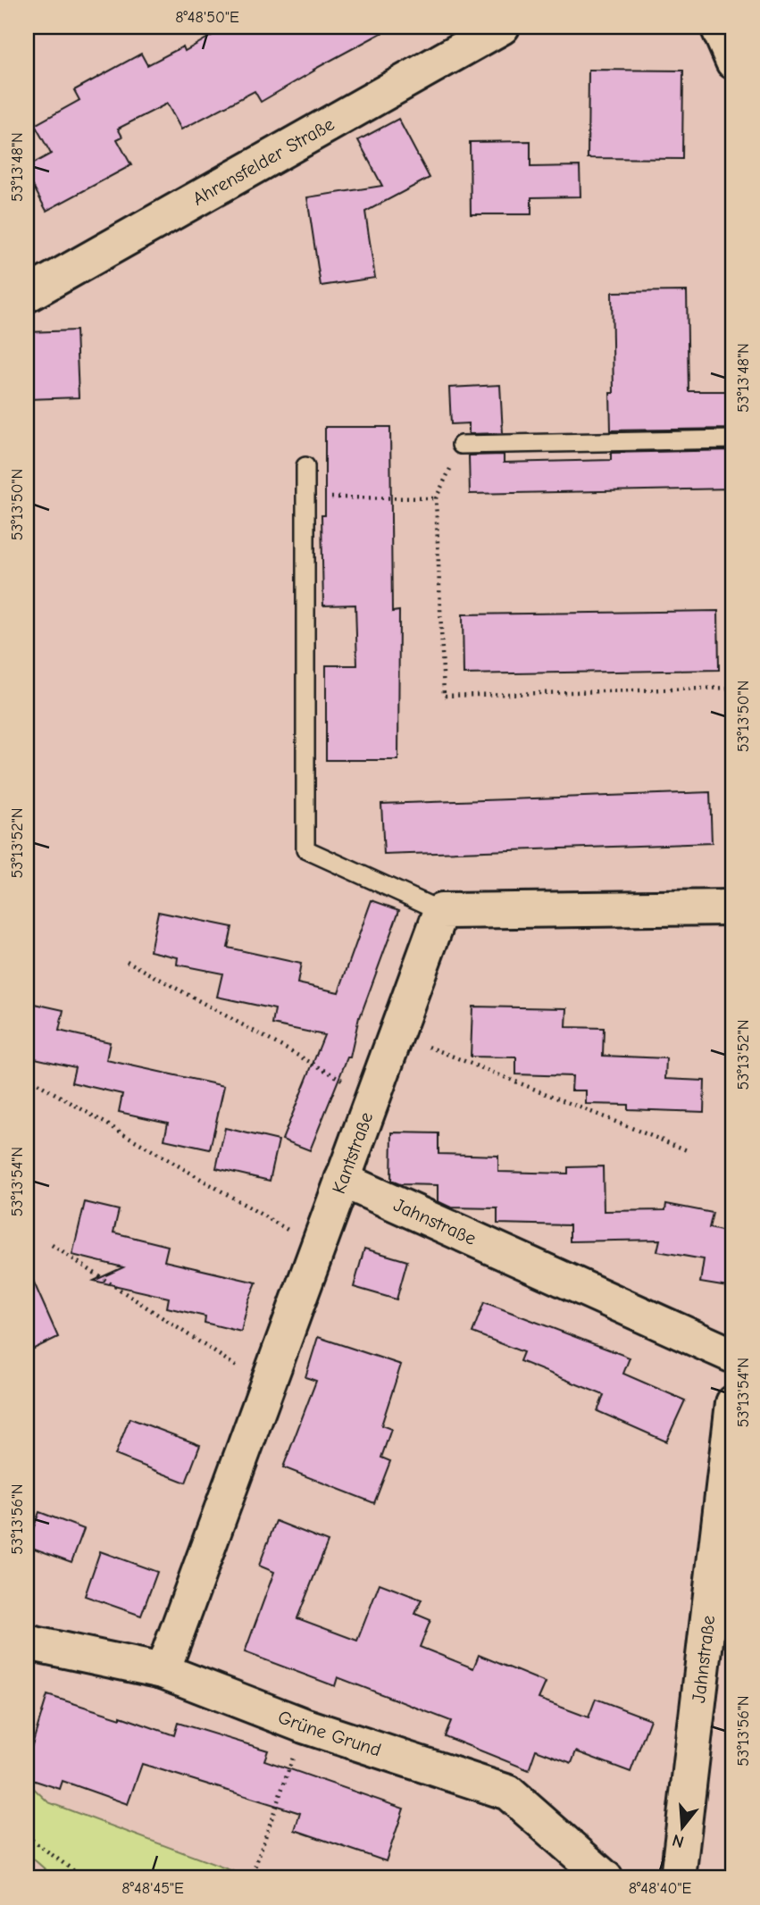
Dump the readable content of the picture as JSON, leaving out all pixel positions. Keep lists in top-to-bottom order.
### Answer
{
  "streets": {
    "street": [
      "Ahrensfelder Straße",
      "Kantstraße",
      "Jahnstraße",
      "Grüne Grund"
    ]
  },
  "crossings": [
    ["Kantstraße", "Jahnstraße"],
    ["Kantstraße", "Grüne Grund"]
  ],
  "north": "bottom",
  "coordinates": [
    "8°48'50\"E",
    "53°13'48\"N",
    "53°13'50\"N",
    "53°13'52\"N",
    "53°13'54\"N",
    "53°13'56\"N",
    "8°48'45\"E",
    "8°48'40\"E"
  ]
}
